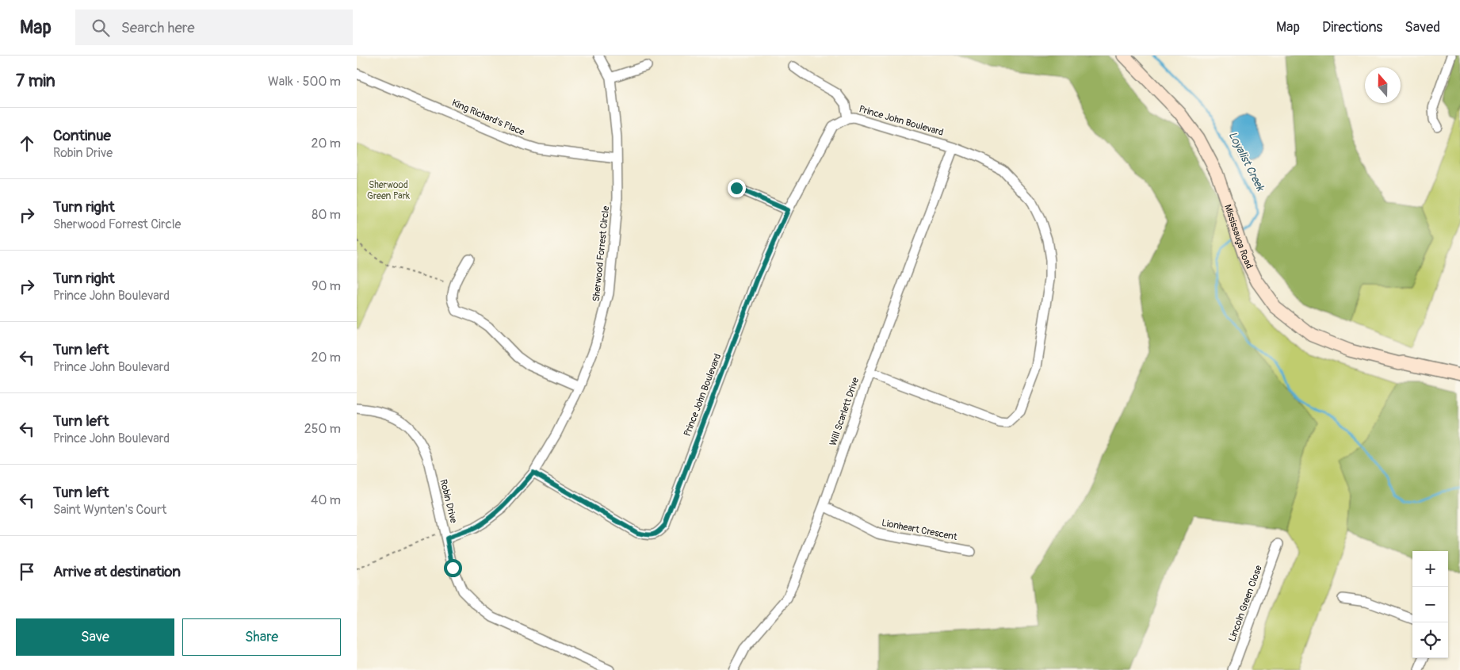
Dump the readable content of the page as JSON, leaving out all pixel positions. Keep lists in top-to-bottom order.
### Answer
{
  "streets": {
    "main road": ["Mississauga Road"],
    "street": [
      "King Richard's Place",
      "Prince John Boulevard",
      "Sherwood Forrest Circle",
      "Will Scarlett Drive",
      "Robin Drive",
      "Lionheart Crescent",
      "Lincoln Green Close"
    ]
  },
  "crossings": [
    ["King Richard's Place", "Sherwood Forrest Circle"],
    ["Prince John Boulevard", "Sherwood Forrest Circle"],
    ["Prince John Boulevard", "Will Scarlett Drive"],
    ["Sherwood Forrest Circle", "Robin Drive"],
    ["Will Scarlett Drive", "Lionheart Crescent"]
  ],
  "water": ["Loyalist Creek"],
  "parks": ["Sherwood Green Park"],
  "north": "top",
  "page": {
    "header": "Map",
    "search": "Search here",
    "nav": ["Map", "Directions", "Saved"],
    "heading": ["7 min", "Walk · 500 m"],
    "list": [
      ["Continue", "Robin Drive", "20 m"],
      ["Turn right", "Sherwood Forrest Circle", "80 m"],
      ["Turn right", "Prince John Boulevard", "90 m"],
      ["Turn left", "Prince John Boulevard", "20 m"],
      ["Turn left", "Prince John Boulevard", "250 m"],
      ["Turn left", "Saint Wynten's Court", "40 m"],
      "Arrive at destination"
    ],
    "map_buttons": ["+", "−"],
    "buttons": ["Save", "Share"]
  }
}
